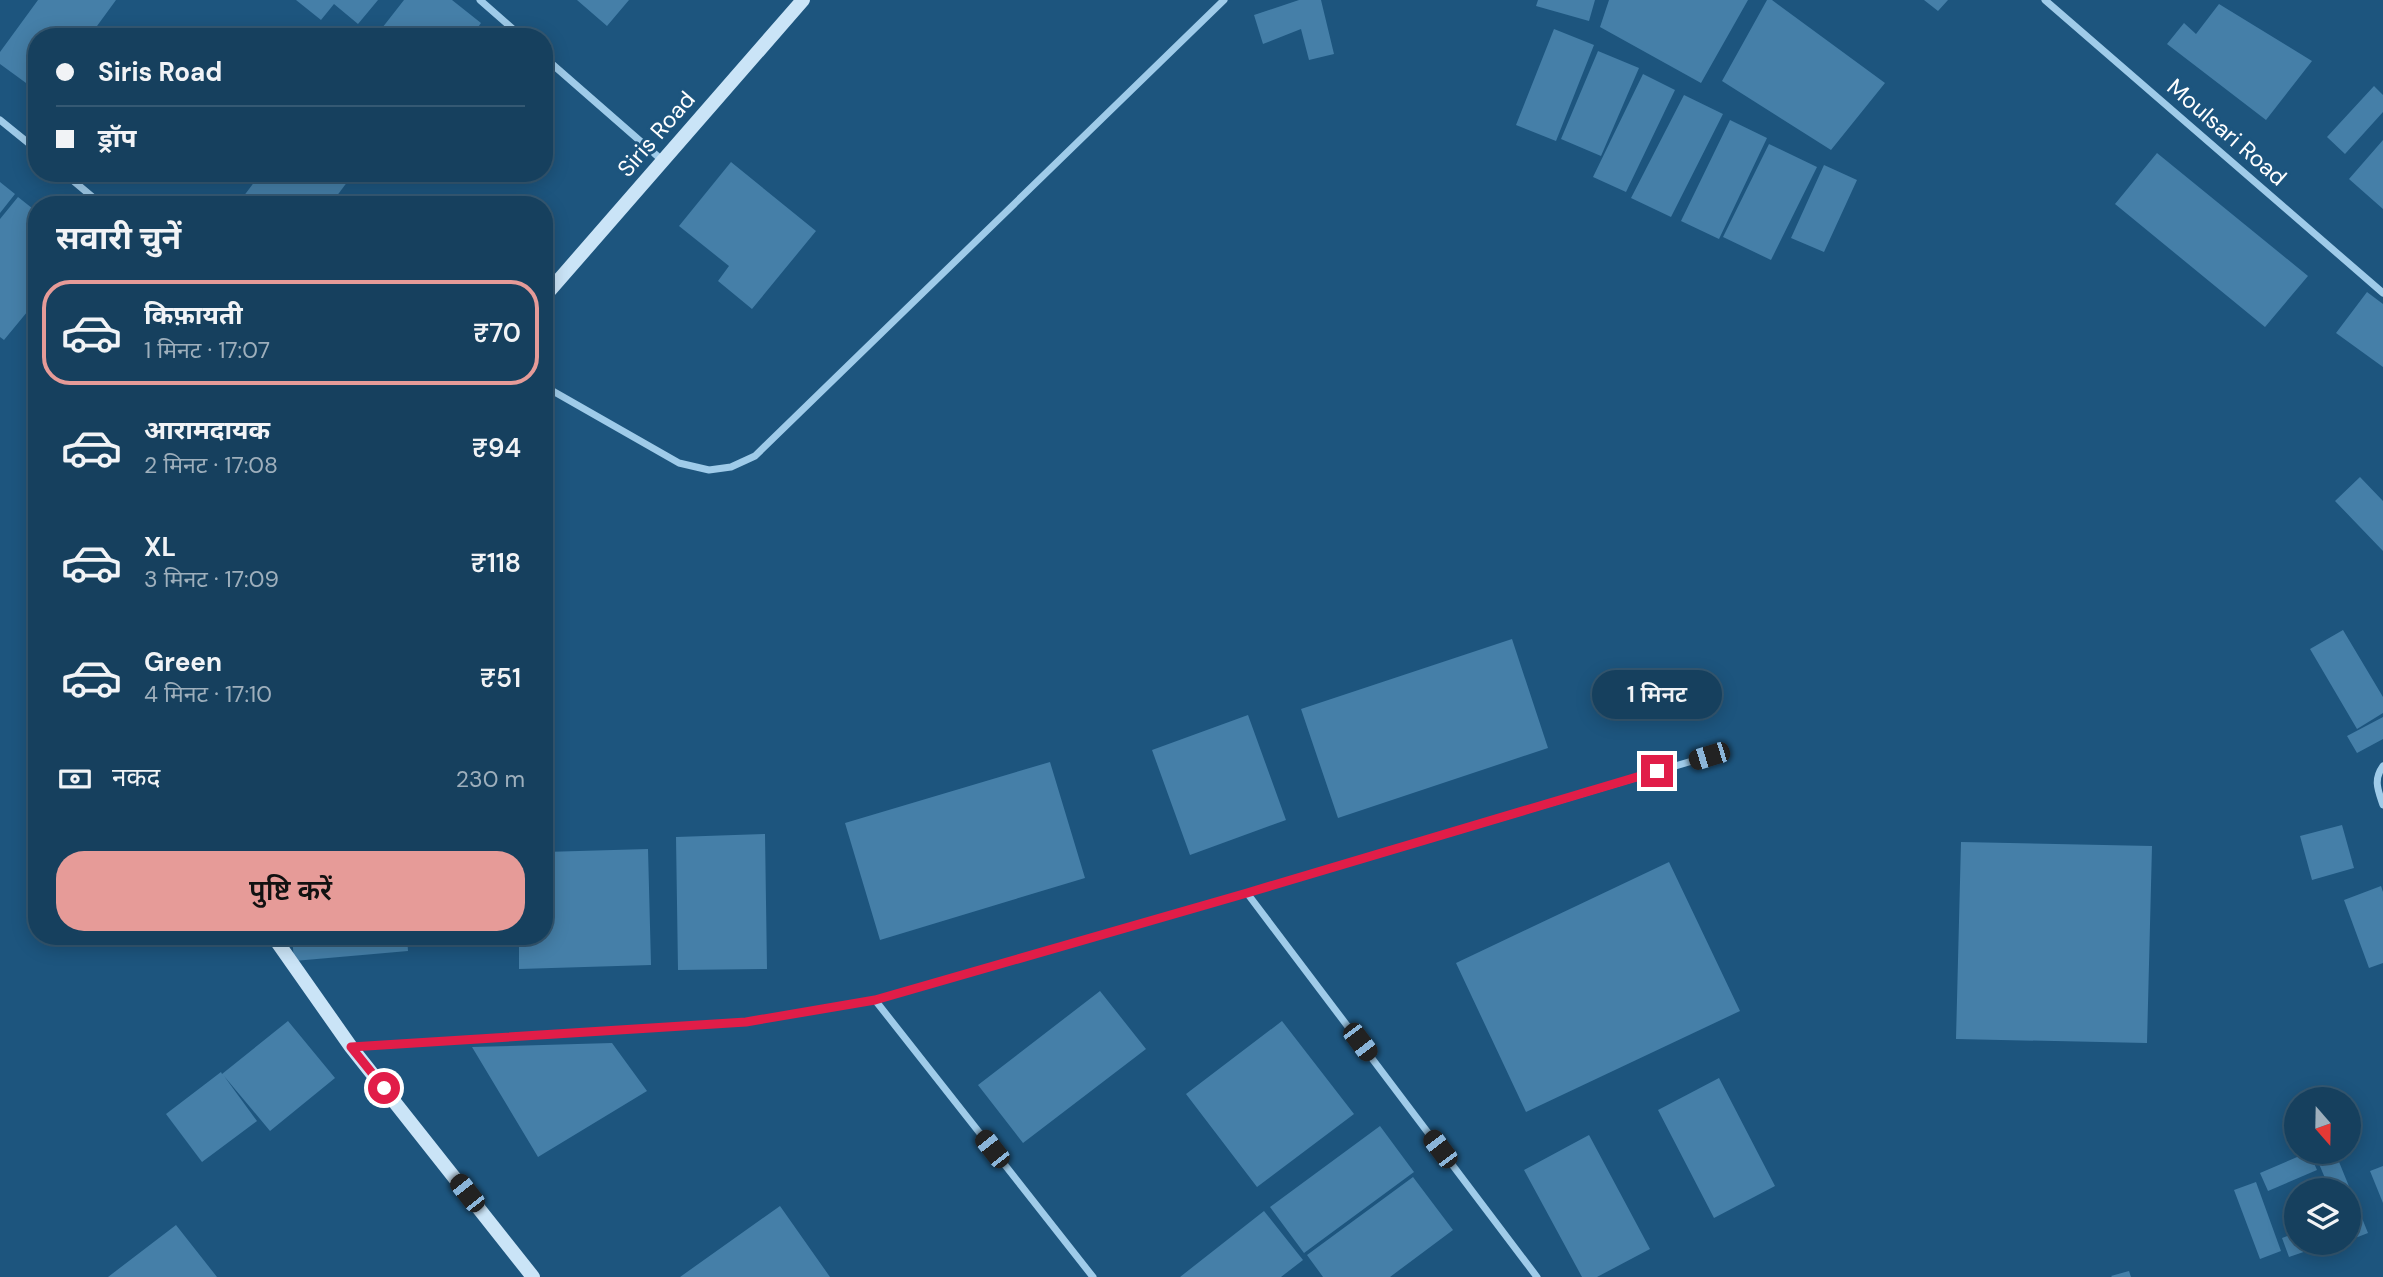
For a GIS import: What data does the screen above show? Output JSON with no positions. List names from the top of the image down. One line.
{"streets":{"street":["Moulsari Road","Siris Road"]},"north":"bottom","page":{"banner":["Siris Road","ड्रॉप"],"heading":"सवारी चुनें","list":[{"name":"किफ़ायती","note":"1 मिनट · 17:07","value":"₹70"},{"name":"आरामदायक","note":"2 मिनट · 17:08","value":"₹94"},{"name":"XL","note":"3 मिनट · 17:09","value":"₹118"},{"name":"Green","note":"4 मिनट · 17:10","value":"₹51"}],"bubble":"1 मिनट","pay":["नकद","230 m"],"buttons":"पुष्टि करें"}}
